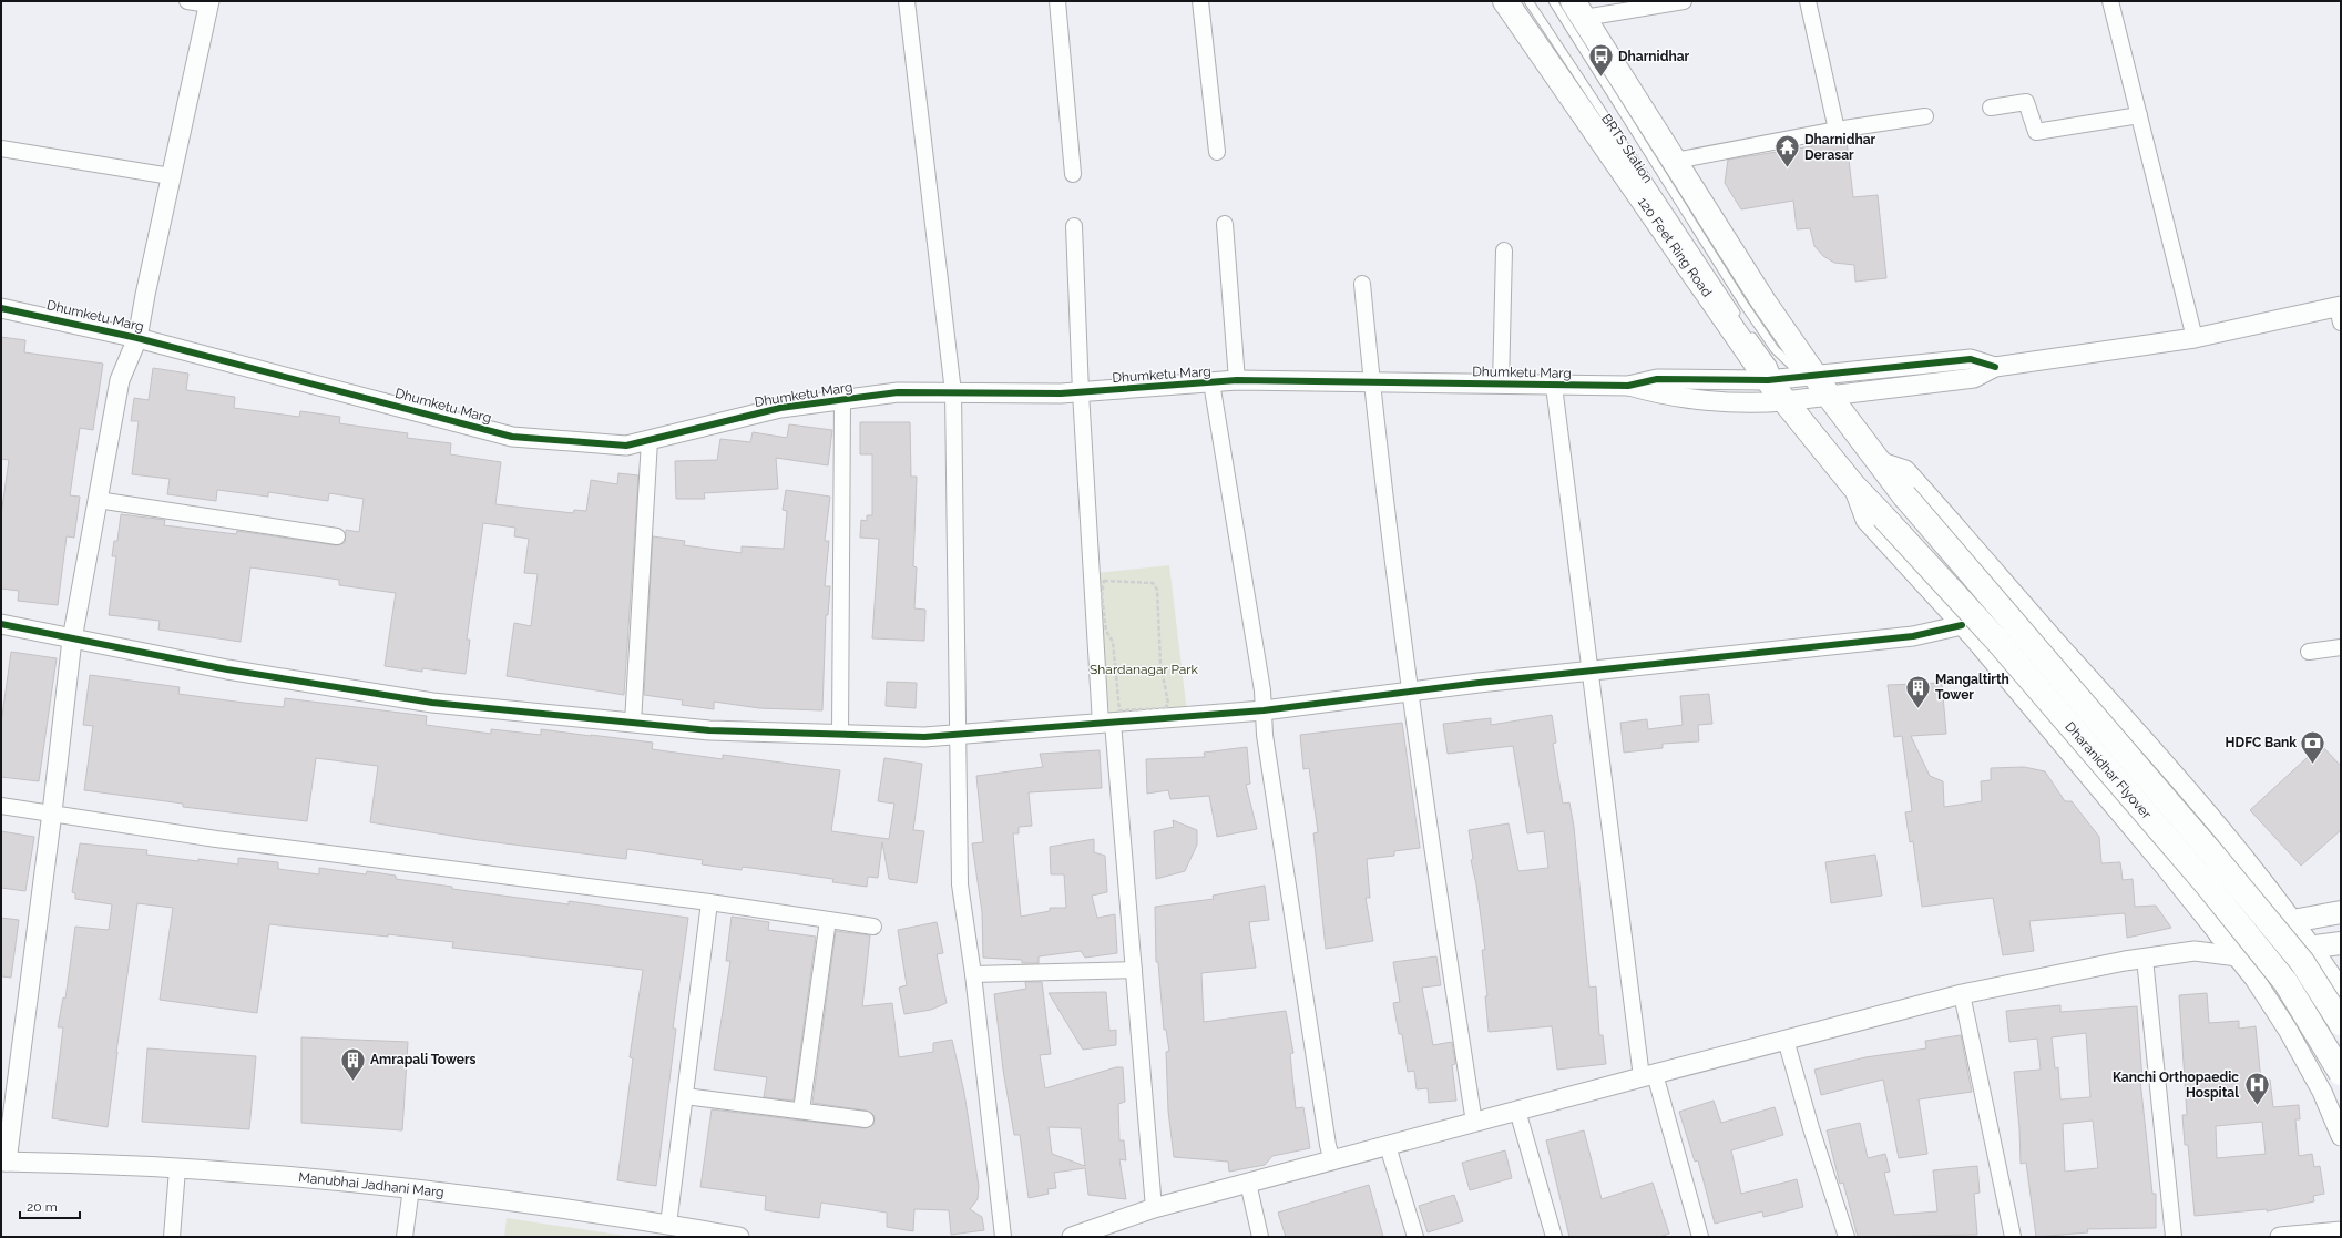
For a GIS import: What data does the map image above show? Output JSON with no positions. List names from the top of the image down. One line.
{"streets":{"main road":["120 Feet Ring Road","Dharanidhar Flyover"],"street":["Dhumketu Marg","Manubhai Jadhani Marg"],"lane":["BRTS Station"]},"crossings":[["120 Feet Ring Road","Dharanidhar Flyover"]],"parks":["Shardanagar Park"],"places":{"bus stop":["Dharnidhar"],"temple":["Dharnidhar Derasar"],"building":["Mangaltirth Tower","Amrapali Towers"],"bank":["HDFC Bank"],"hospital":["Kanchi Orthopaedic Hospital"]},"scale_bar":"20 m"}
